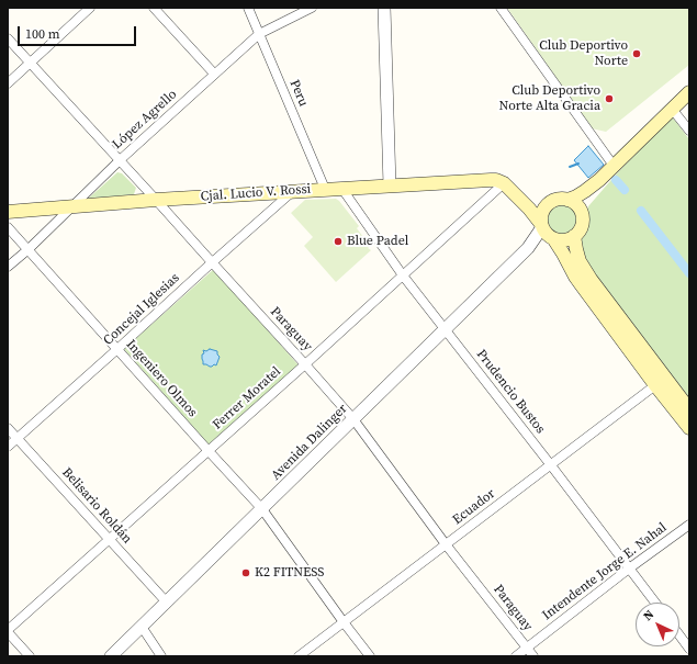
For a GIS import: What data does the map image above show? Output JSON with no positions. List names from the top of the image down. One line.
{"streets":{"main road":["Cjal. Lucio V. Rossi"],"street":["Peru","López Agrello","Concejal Iglesias","Paraguay","Ingeniero Olmos","Prudencio Bustos","Ferrer Moratel","Avenida Dalinger","Belisario Roldán","Ecuador","Intendente Jorge E. Nahal"]},"crossings":[["Peru","López Agrello"],["Peru","Cjal. Lucio V. Rossi"],["López Agrello","Cjal. Lucio V. Rossi"],["López Agrello","Paraguay"],["López Agrello","Ingeniero Olmos"],["Cjal. Lucio V. Rossi","Concejal Iglesias"],["Cjal. Lucio V. Rossi","Paraguay"],["Cjal. Lucio V. Rossi","Prudencio Bustos"],["Cjal. Lucio V. Rossi","Ferrer Moratel"],["Concejal Iglesias","Paraguay"],["Concejal Iglesias","Ingeniero Olmos"],["Concejal Iglesias","Belisario Roldán"],["Paraguay","Ferrer Moratel"],["Paraguay","Avenida Dalinger"],["Paraguay","Ecuador"],["Paraguay","Intendente Jorge E. Nahal"],["Ingeniero Olmos","Ferrer Moratel"],["Ingeniero Olmos","Avenida Dalinger"],["Ingeniero Olmos","Ecuador"],["Prudencio Bustos","Ferrer Moratel"],["Prudencio Bustos","Avenida Dalinger"],["Prudencio Bustos","Ecuador"],["Prudencio Bustos","Intendente Jorge E. Nahal"],["Ferrer Moratel","Belisario Roldán"],["Avenida Dalinger","Belisario Roldán"]],"places":["Club Deportivo Norte","Club Deportivo Norte Alta Gracia","Blue Padel","K2 FITNESS"],"scale_bar":"100 m","north":"top left"}
